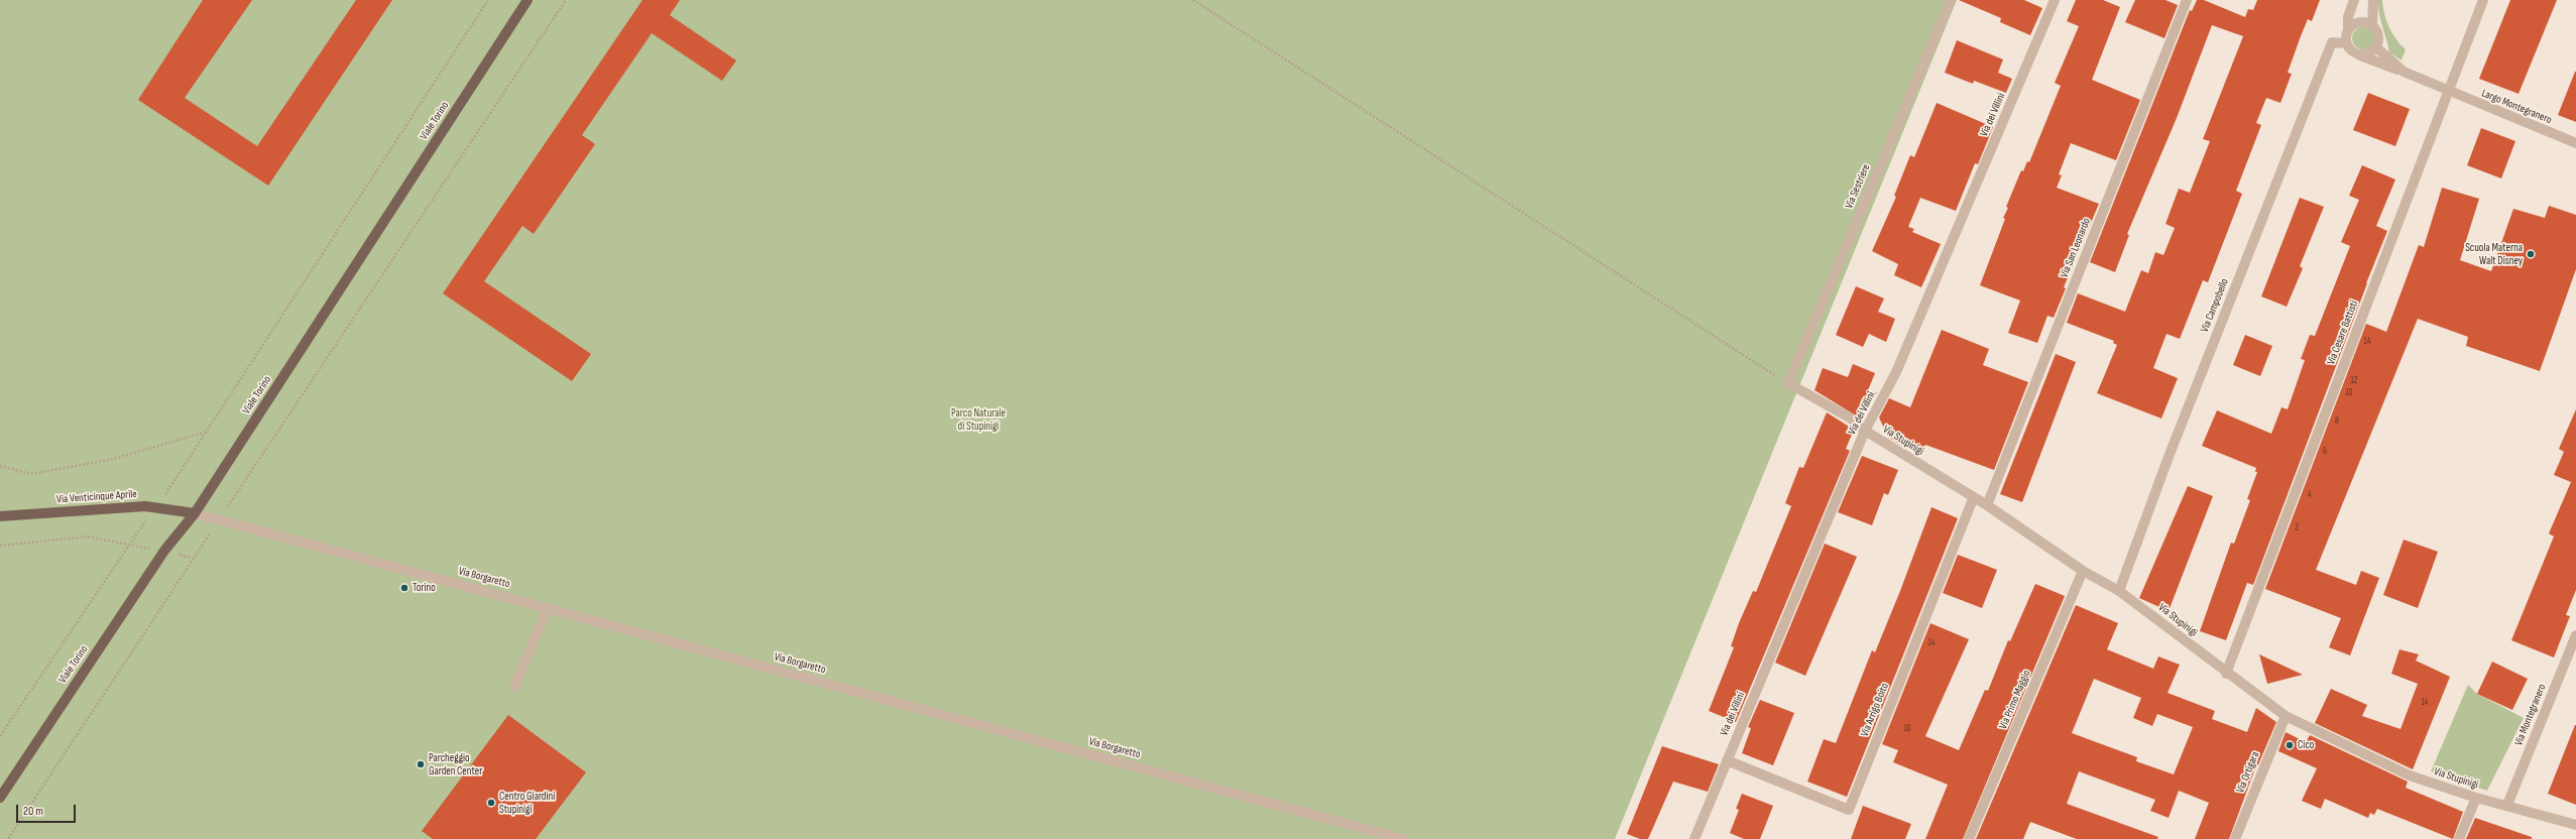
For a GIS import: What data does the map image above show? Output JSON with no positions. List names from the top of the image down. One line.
{"streets":{"main road":["Viale Torino","Via Venticinque Aprile"],"street":["Largo Montegranero","Via dei Villini","Via Sestriere","Via San Leonardo","Via Campobello","Via Cesare Battisti","Via Stupinigi","Via Borgaretto","Via Primo Maggio","Via Arrigo Boito","Via Montegranero","Via Ortigara"]},"crossings":[["Largo Montegranero","Via Cesare Battisti"],["Via dei Villini","Via Stupinigi"],["Via dei Villini","Via Arrigo Boito"],["Viale Torino","Via Venticinque Aprile"],["Viale Torino","Via Borgaretto"],["Via Sestriere","Via Stupinigi"],["Via San Leonardo","Via Stupinigi"],["Via Campobello","Via Stupinigi"],["Via Cesare Battisti","Via Stupinigi"],["Via Stupinigi","Via Primo Maggio"],["Via Stupinigi","Via Arrigo Boito"],["Via Stupinigi","Via Montegranero"],["Via Stupinigi","Via Ortigara"],["Via Venticinque Aprile","Via Borgaretto"]],"parks":["Parco Naturale di Stupinigi"],"places":["Scuola Materna Walt Disney","Torino","Cico","Parcheggio Garden Center","Centro Giardini Stupinigi"],"house_numbers":["14","12","10","8","6","4","2","14","14","10"],"scale_bar":"20 m"}
